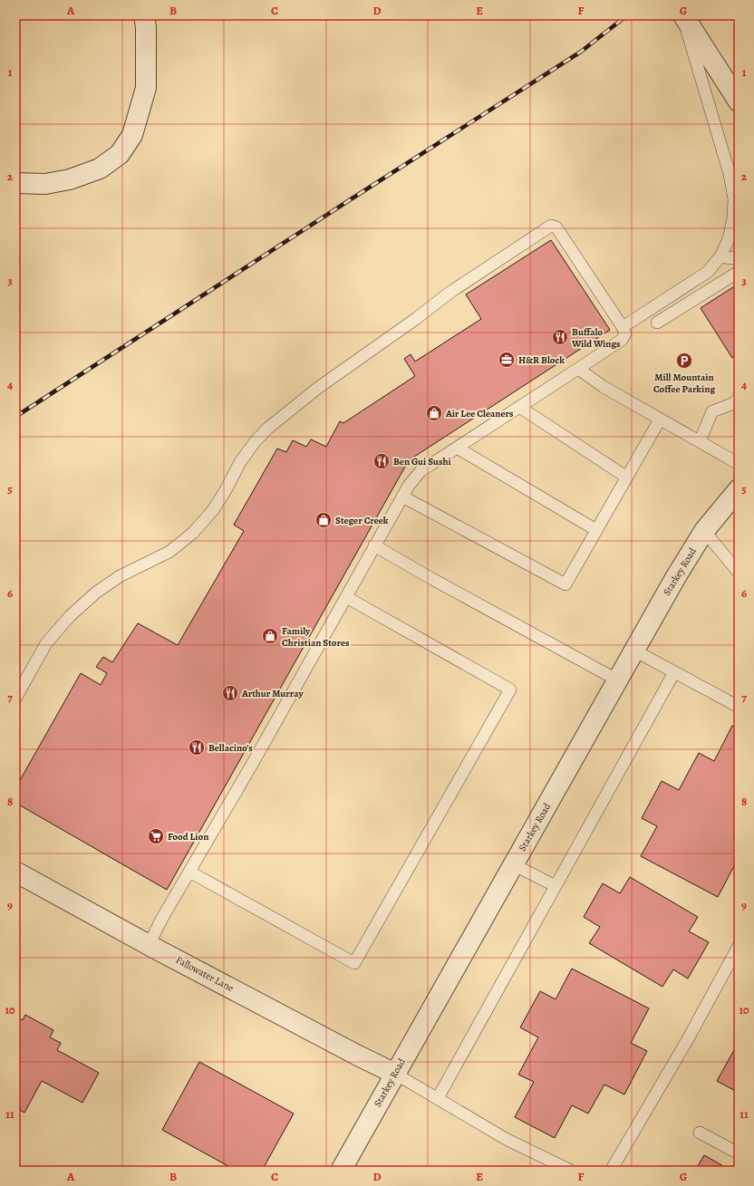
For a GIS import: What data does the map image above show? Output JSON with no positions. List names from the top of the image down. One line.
{"streets":{"street":["Starkey Road","Fallowater Lane"]},"crossings":[["Starkey Road","Fallowater Lane"]],"places":{"restaurant":["Buffalo Wild Wings","Ben Gui Sushi","Arthur Murray","Bellacino's"],"office":["H&R Block"],"parking":["Mill Mountain Coffee Parking"],"shop":["Air Lee Cleaners","Steger Creek","Family Christian Stores"],"supermarket":["Food Lion"]},"grid":{"columns":["A","B","C","D","E","F","G"],"rows":["1","2","3","4","5","6","7","8","9","10","11"]}}
